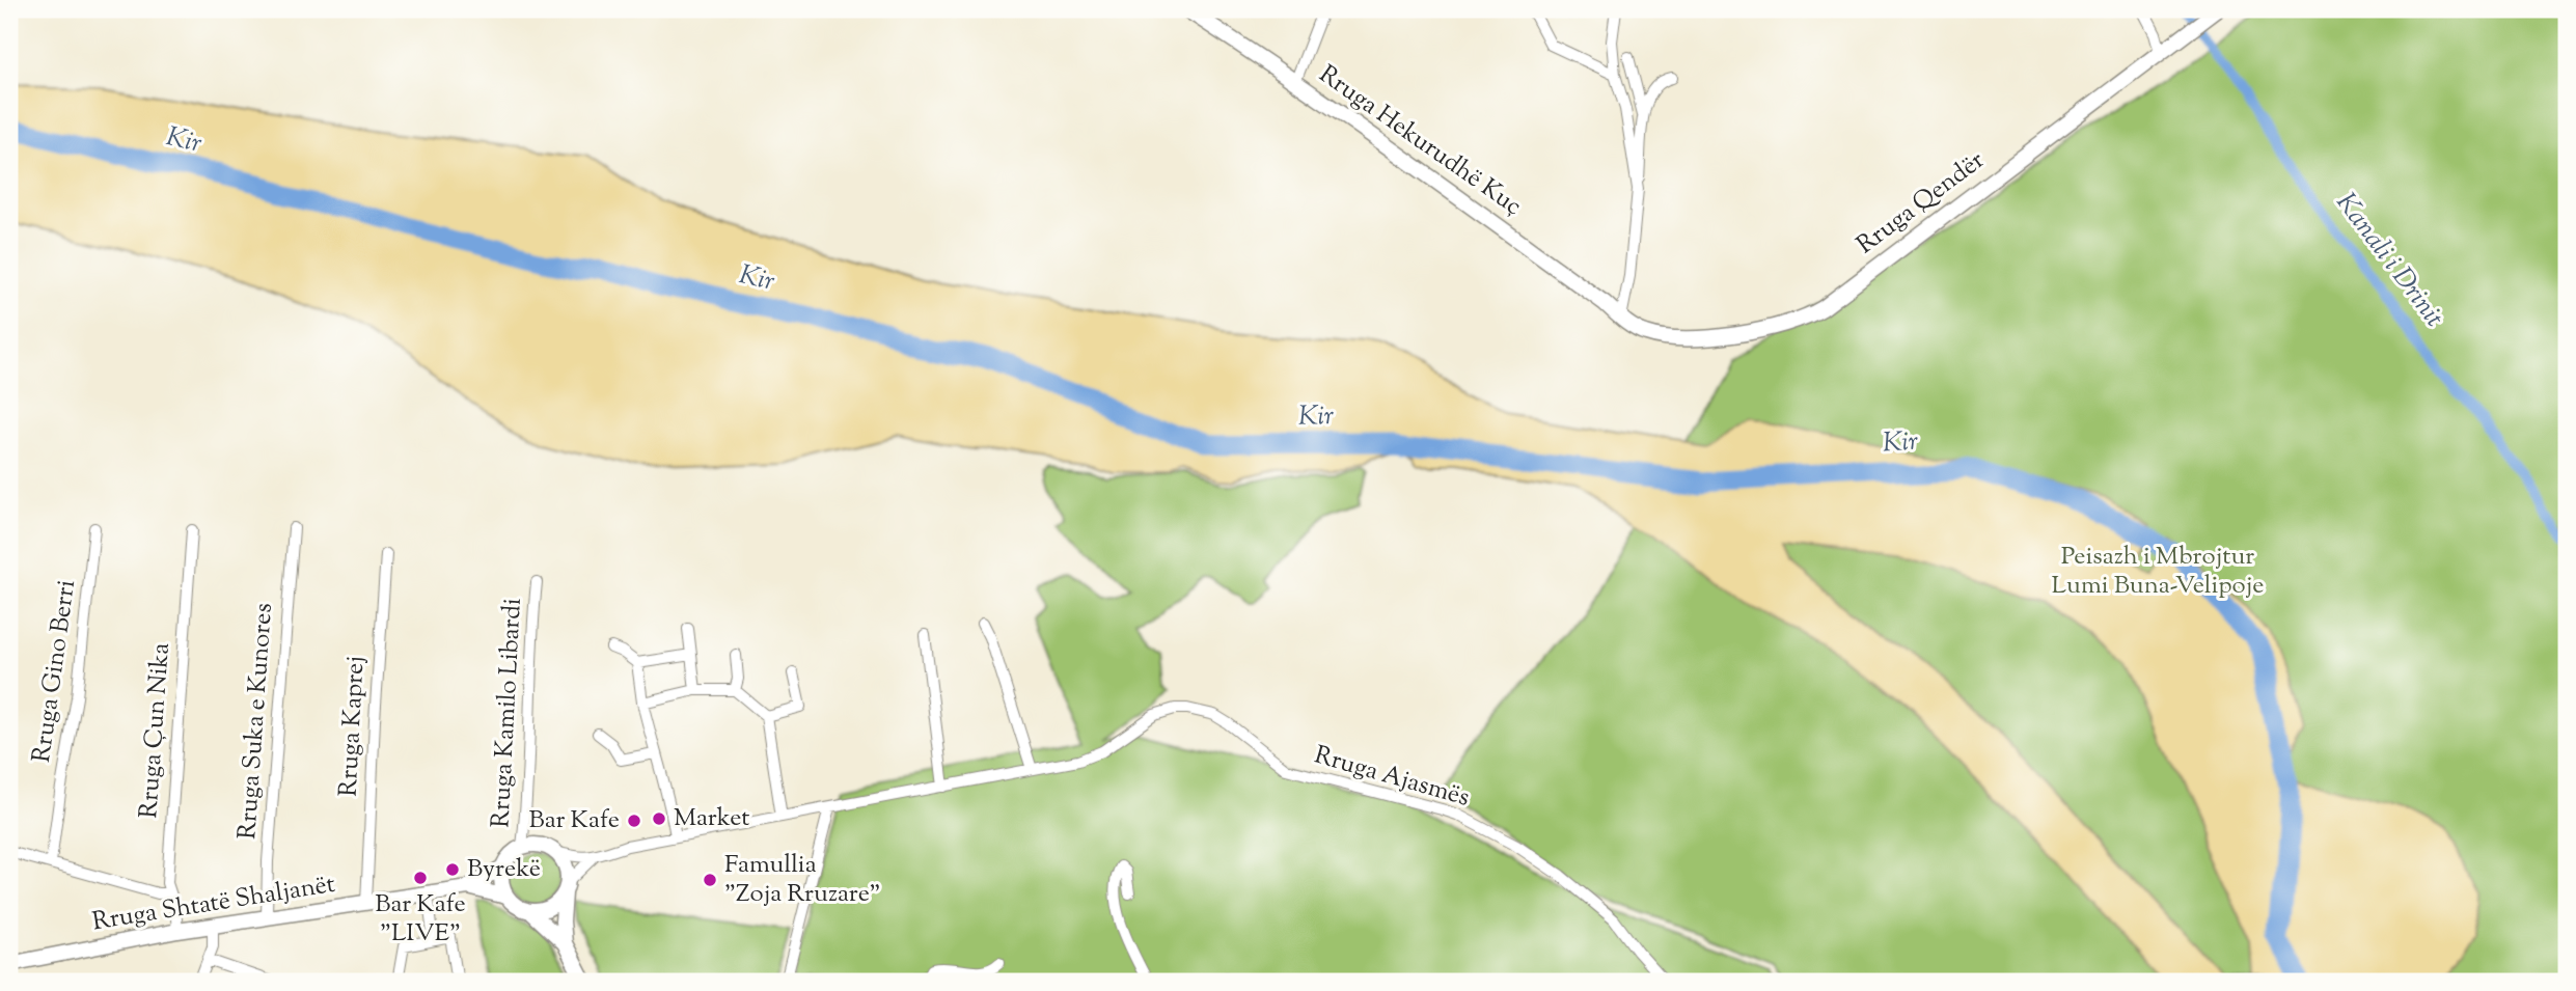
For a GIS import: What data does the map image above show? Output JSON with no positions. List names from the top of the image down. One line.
{"streets":{"street":["Rruga Hekurudhë Kuç","Rruga Qendër","Rruga Gino Berri","Rruga Kamilo Libardi","Rruga Suka e Kunores","Rruga Kaprej","Rruga Çun Nika","Rruga Ajasmës","Rruga Shtatë Shaljanët"]},"crossings":[["Rruga Hekurudhë Kuç","Rruga Qendër"],["Rruga Kamilo Libardi","Rruga Shtatë Shaljanët"],["Rruga Suka e Kunores","Rruga Shtatë Shaljanët"],["Rruga Kaprej","Rruga Shtatë Shaljanët"],["Rruga Çun Nika","Rruga Shtatë Shaljanët"]],"water":["Kir","Kanali i Drinit"],"parks":["Peisazh i Mbrojtur Lumi Buna-Velipoje"],"places":["Market","Bar Kafe","Byrekë","Bar Kafe \"LIVE\"","Famullia \"Zoja Rruzare\""]}
